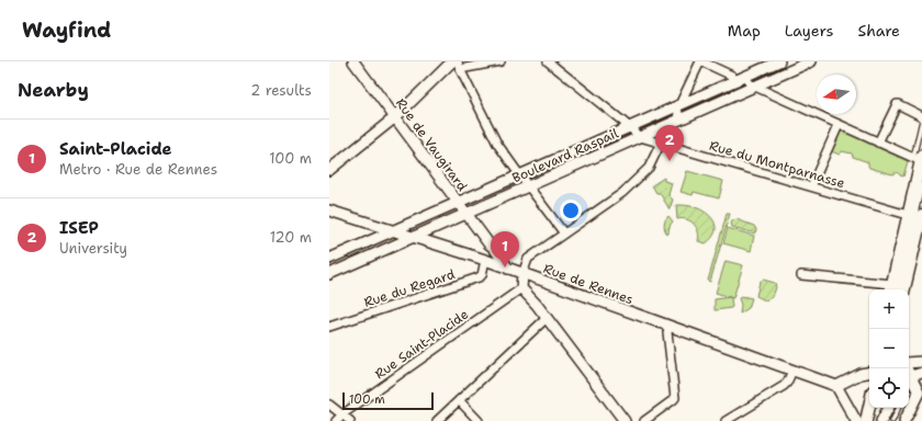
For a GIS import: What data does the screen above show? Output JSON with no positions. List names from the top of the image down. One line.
{"streets":{"main road":["Rue de Vaugirard","Boulevard Raspail","Rue de Rennes"],"street":["Rue du Montparnasse","Rue du Regard","Rue Saint-Placide"]},"crossings":[["Rue de Vaugirard","Boulevard Raspail"],["Rue de Vaugirard","Rue de Rennes"],["Boulevard Raspail","Rue du Montparnasse"],["Boulevard Raspail","Rue de Rennes"],["Rue de Rennes","Rue du Regard"]],"scale_bar":"100 m","north":"left","page":{"header":"Wayfind","nav":["Map","Layers","Share"],"heading":["Nearby","2 results"],"list":[{"mark":"1","name":"Saint-Placide","note":"Metro · Rue de Rennes","value":"100 m"},{"mark":"2","name":"ISEP","note":"University","value":"120 m"}],"pins":["2","1"],"map_buttons":["+","−"],"scale":"100 m"}}
